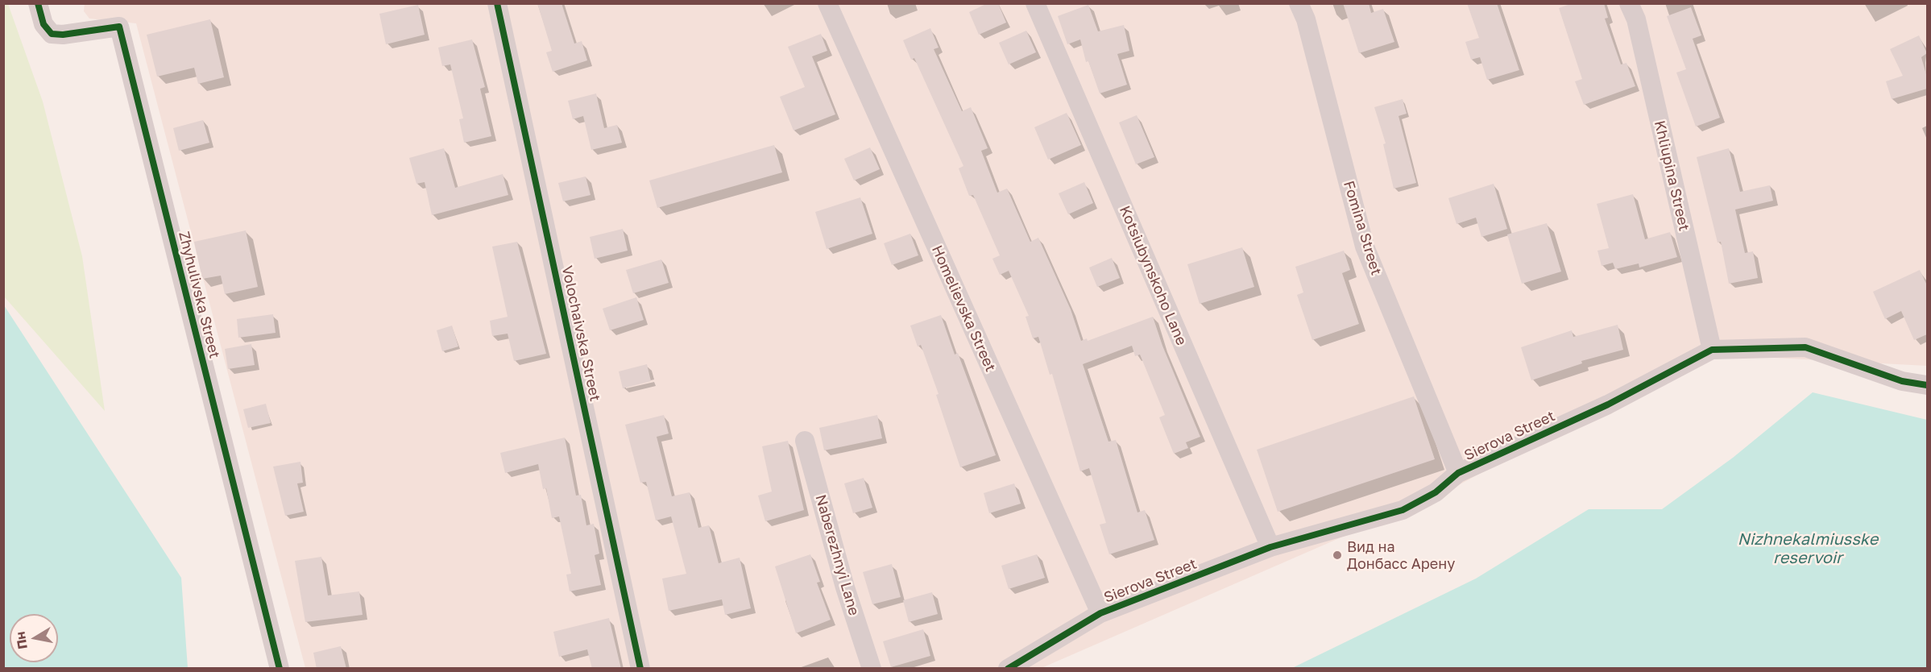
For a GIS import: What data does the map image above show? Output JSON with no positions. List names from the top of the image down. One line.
{"streets":{"street":["Khliupina Street","Fomina Street","Kotsiubynskoho Lane","Zhyhulivska Street","Homelievska Street","Volochaivska Street","Sierova Street","Naberezhnyi Lane"]},"crossings":[["Khliupina Street","Sierova Street"],["Fomina Street","Sierova Street"],["Kotsiubynskoho Lane","Sierova Street"],["Homelievska Street","Sierova Street"]],"water":["Nizhnekalmiusske reservoir"],"places":["Вид на Донбасс Арену"],"north":"left"}
